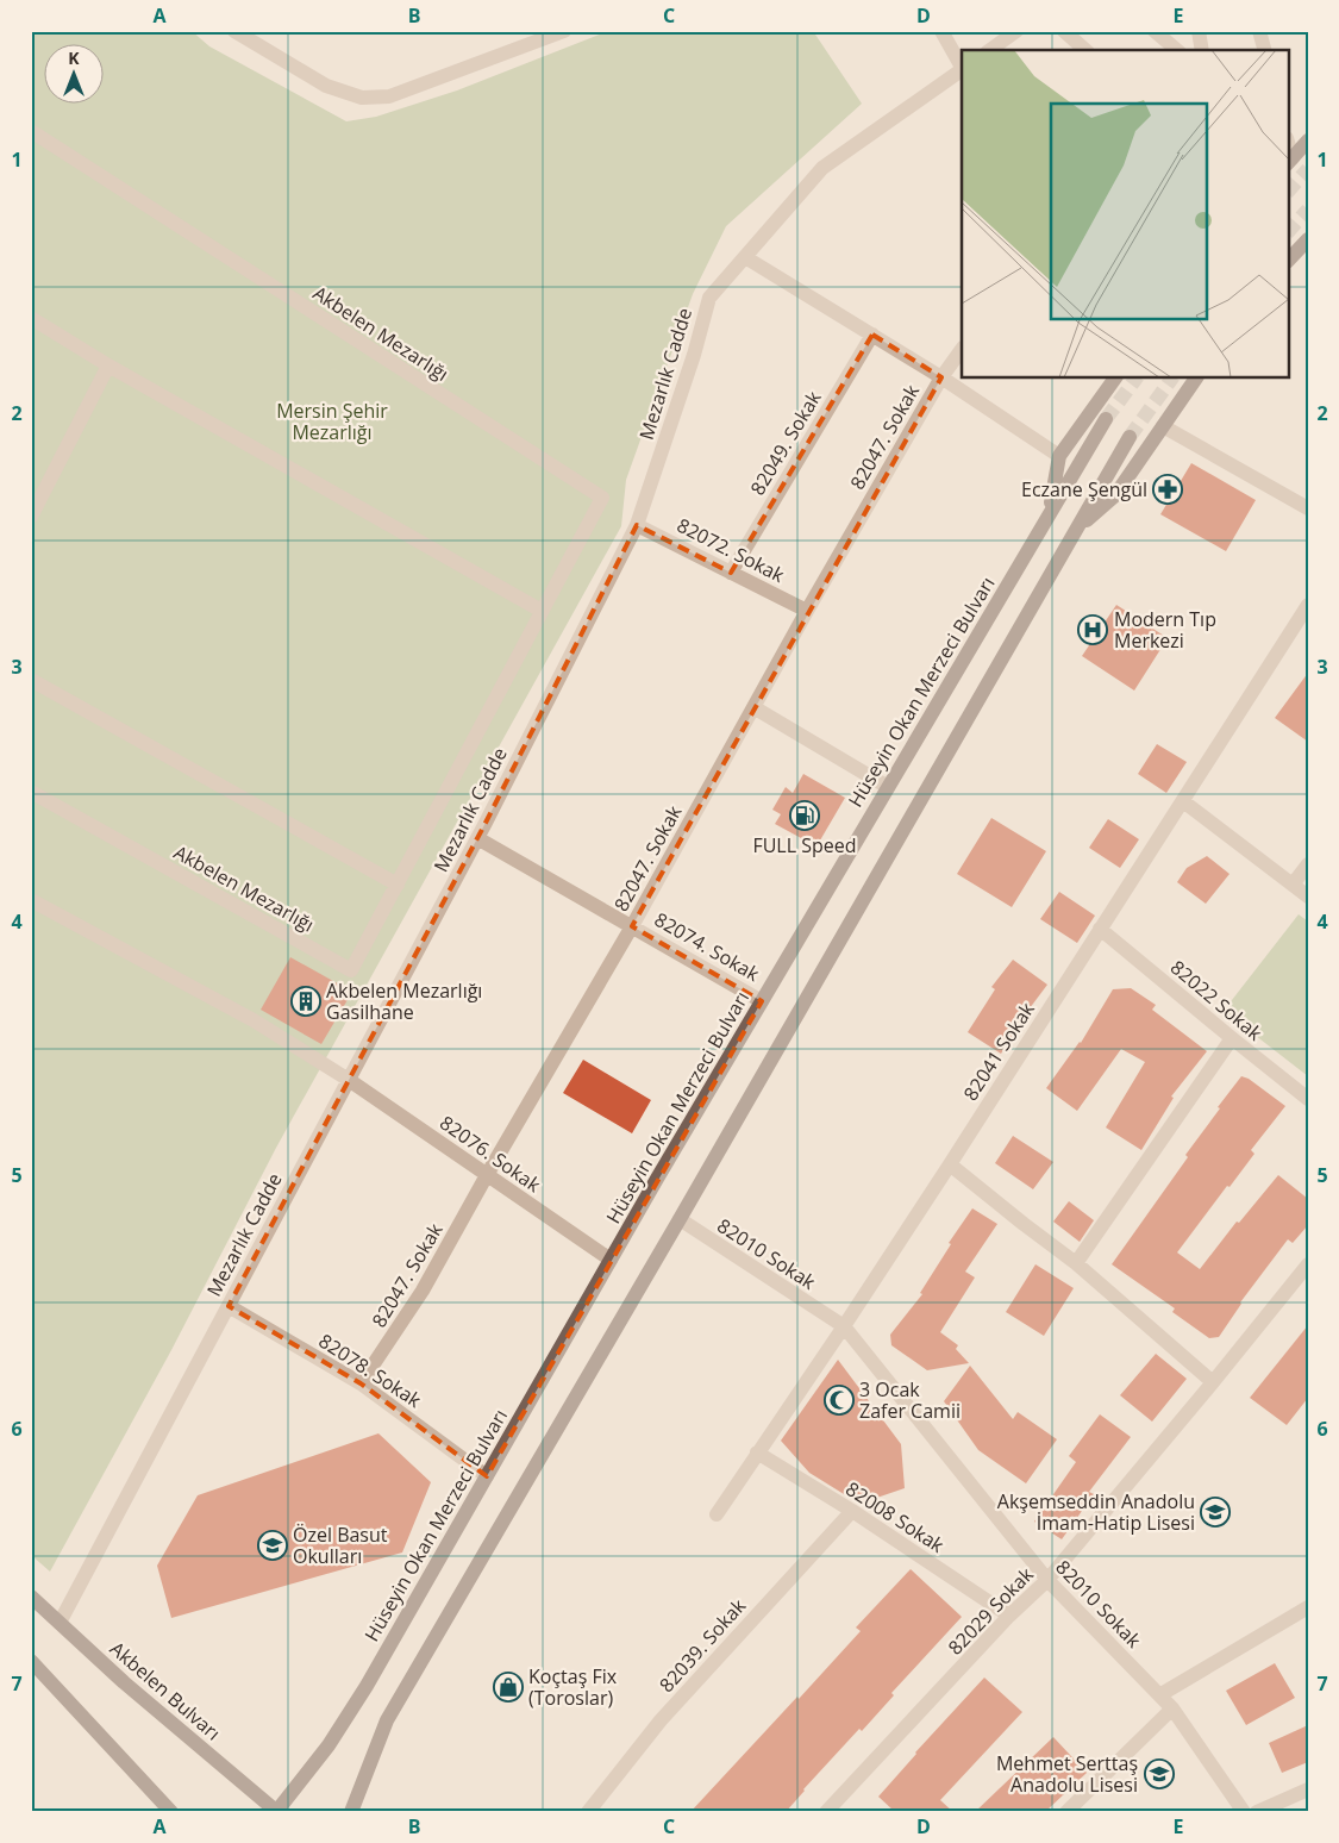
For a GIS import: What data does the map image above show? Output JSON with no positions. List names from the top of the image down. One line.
{"streets":{"main road":["Hüseyin Okan Merzeci Bulvarı","Akbelen Bulvarı"],"street":["Akbelen Mezarlığı","Mezarlık Cadde","82047. Sokak","82049. Sokak","82072. Sokak","82074. Sokak","82022 Sokak","82041 Sokak","82076. Sokak","82010 Sokak","82078. Sokak","82008 Sokak","82029 Sokak","82039. Sokak"]},"crossings":[["Mezarlık Cadde","82072. Sokak"],["Mezarlık Cadde","82074. Sokak"],["Mezarlık Cadde","82076. Sokak"],["Mezarlık Cadde","82078. Sokak"],["Mezarlık Cadde","Akbelen Bulvarı"],["82047. Sokak","82072. Sokak"],["82047. Sokak","82074. Sokak"],["82047. Sokak","82076. Sokak"],["82047. Sokak","82078. Sokak"],["82049. Sokak","82072. Sokak"],["Hüseyin Okan Merzeci Bulvarı","82074. Sokak"],["Hüseyin Okan Merzeci Bulvarı","82076. Sokak"],["Hüseyin Okan Merzeci Bulvarı","82078. Sokak"],["Hüseyin Okan Merzeci Bulvarı","Akbelen Bulvarı"],["82022 Sokak","82041 Sokak"],["82041 Sokak","82010 Sokak"],["82041 Sokak","82008 Sokak"],["82010 Sokak","82029 Sokak"],["82008 Sokak","82029 Sokak"],["82008 Sokak","82039. Sokak"]],"parks":["Mersin Şehir Mezarlığı"],"places":{"pharmacy":["Eczane Şengül"],"hospital":["Modern Tıp Merkezi"],"fuel station":["FULL Speed"],"building":["Akbelen Mezarlığı Gasilhane"],"mosque":["3 Ocak Zafer Camii"],"school or university":["Akşemseddin Anadolu İmam-Hatip Lisesi","Özel Basut Okulları","Mehmet Serttaş Anadolu Lisesi"],"shop":["Koçtaş Fix (Toroslar)"]},"north":"top","grid":{"columns":["A","B","C","D","E"],"rows":["1","2","3","4","5","6","7"]}}
